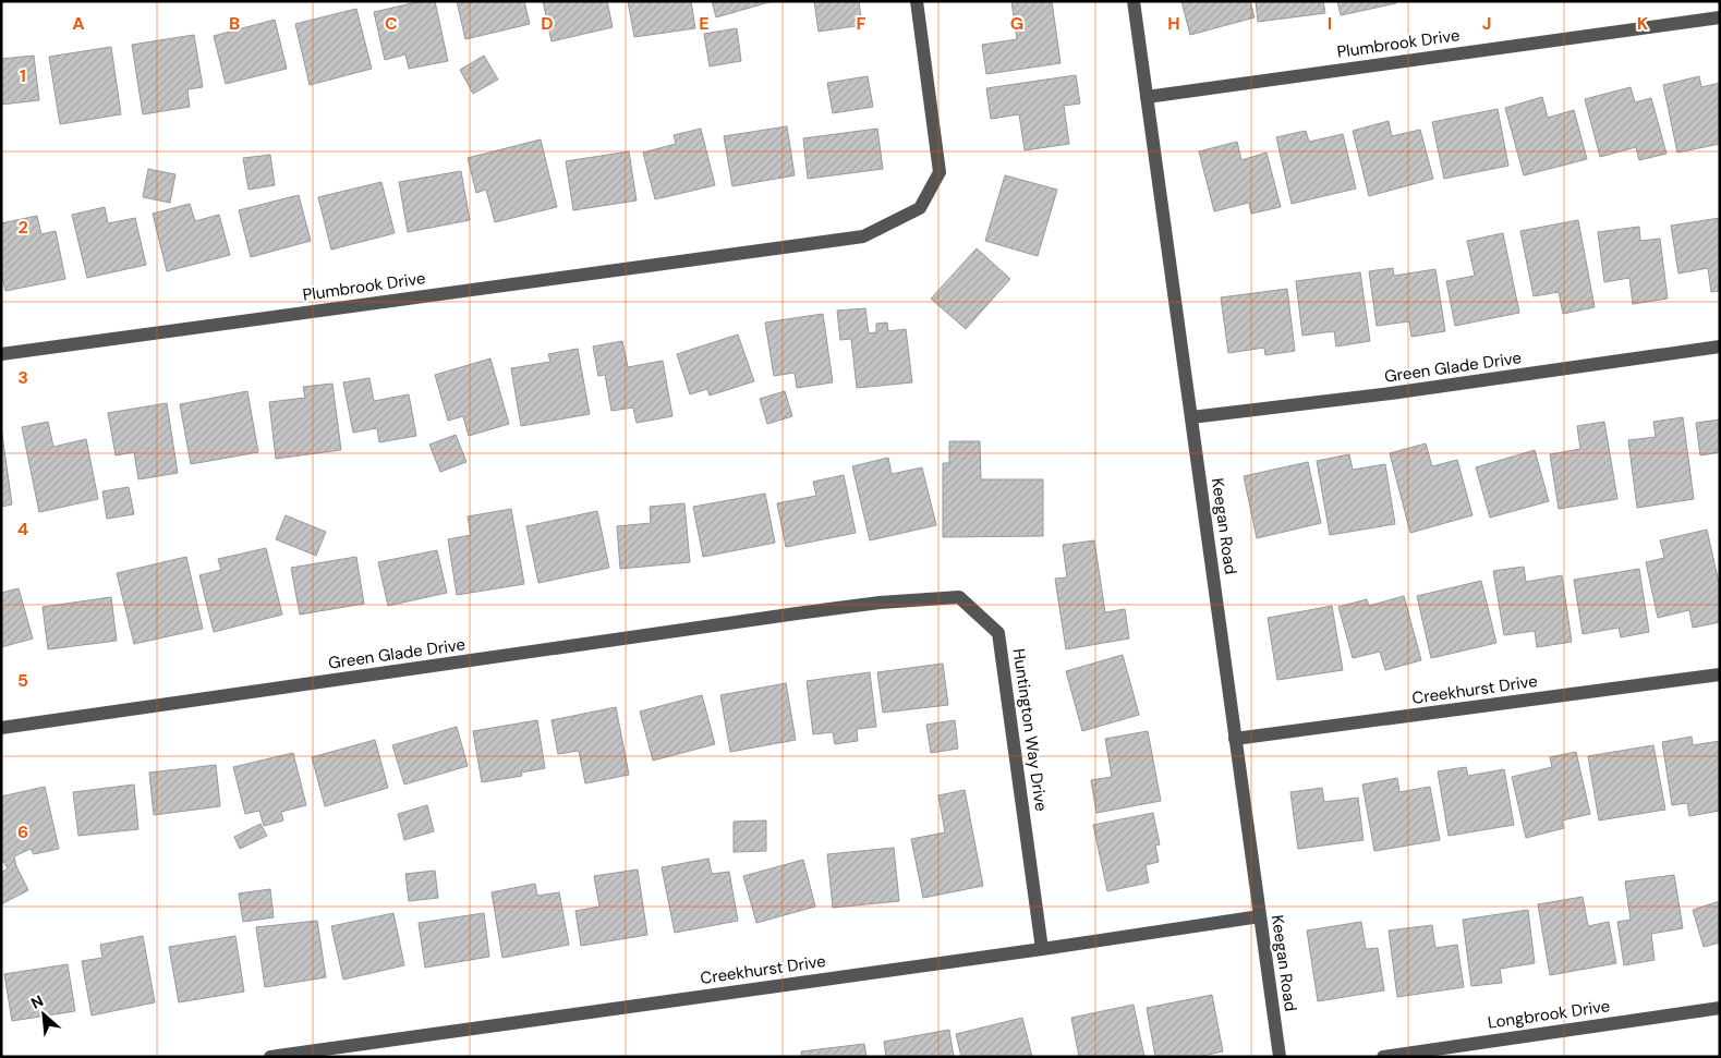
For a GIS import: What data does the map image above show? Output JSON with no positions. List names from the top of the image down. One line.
{"streets":{"street":["Plumbrook Drive","Green Glade Drive","Keegan Road","Creekhurst Drive","Huntington Way Drive","Longbrook Drive"]},"crossings":[["Plumbrook Drive","Keegan Road"],["Green Glade Drive","Keegan Road"],["Green Glade Drive","Huntington Way Drive"],["Keegan Road","Creekhurst Drive"],["Creekhurst Drive","Huntington Way Drive"]],"north":"top left","grid":{"columns":["A","B","C","D","E","F","G","H","I","J","K"],"rows":["1","2","3","4","5","6"]}}
